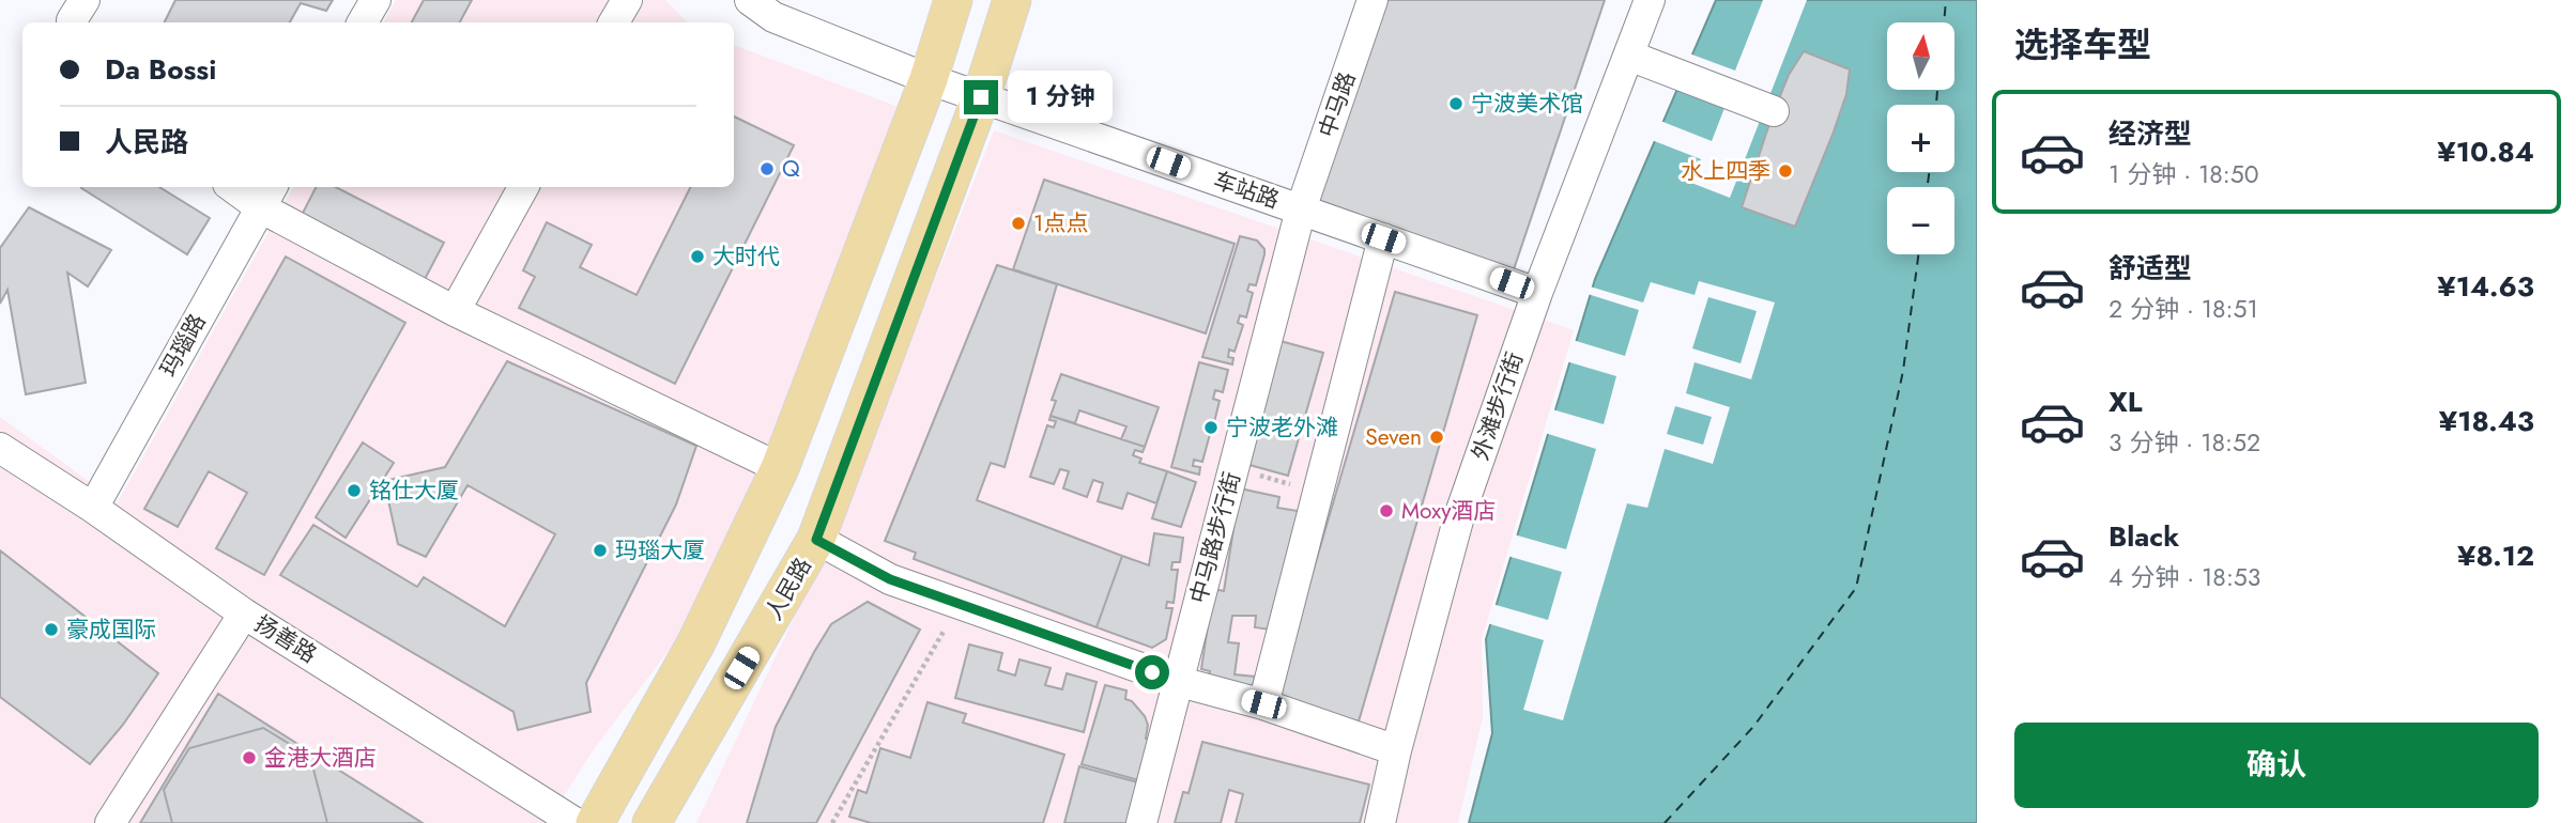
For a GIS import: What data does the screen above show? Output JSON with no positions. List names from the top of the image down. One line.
{"streets":{"main road":["人民路"],"street":["中马路","车站路","玛瑙路","外滩步行街","中马路步行街","扬善路"]},"crossings":[["中马路","车站路"],["中马路","中马路步行街"],["车站路","外滩步行街"],["车站路","中马路步行街"],["车站路","人民路"],["玛瑙路","扬善路"]],"places":["宁波美术馆","Q","水上四季","1点点","大时代","宁波老外滩","Seven","铭仕大厦","Moxy酒店","玛瑙大厦","豪成国际","金港大酒店"],"north":"top","page":{"heading":"选择车型","map_buttons":["+","−"],"banner":["Da Bossi","人民路"],"bubble":"1 分钟","list":[{"name":"经济型","note":"1 分钟 · 18:50","value":"¥10.84"},{"name":"舒适型","note":"2 分钟 · 18:51","value":"¥14.63"},{"name":"XL","note":"3 分钟 · 18:52","value":"¥18.43"},{"name":"Black","note":"4 分钟 · 18:53","value":"¥8.12"}],"buttons":"确认"}}
